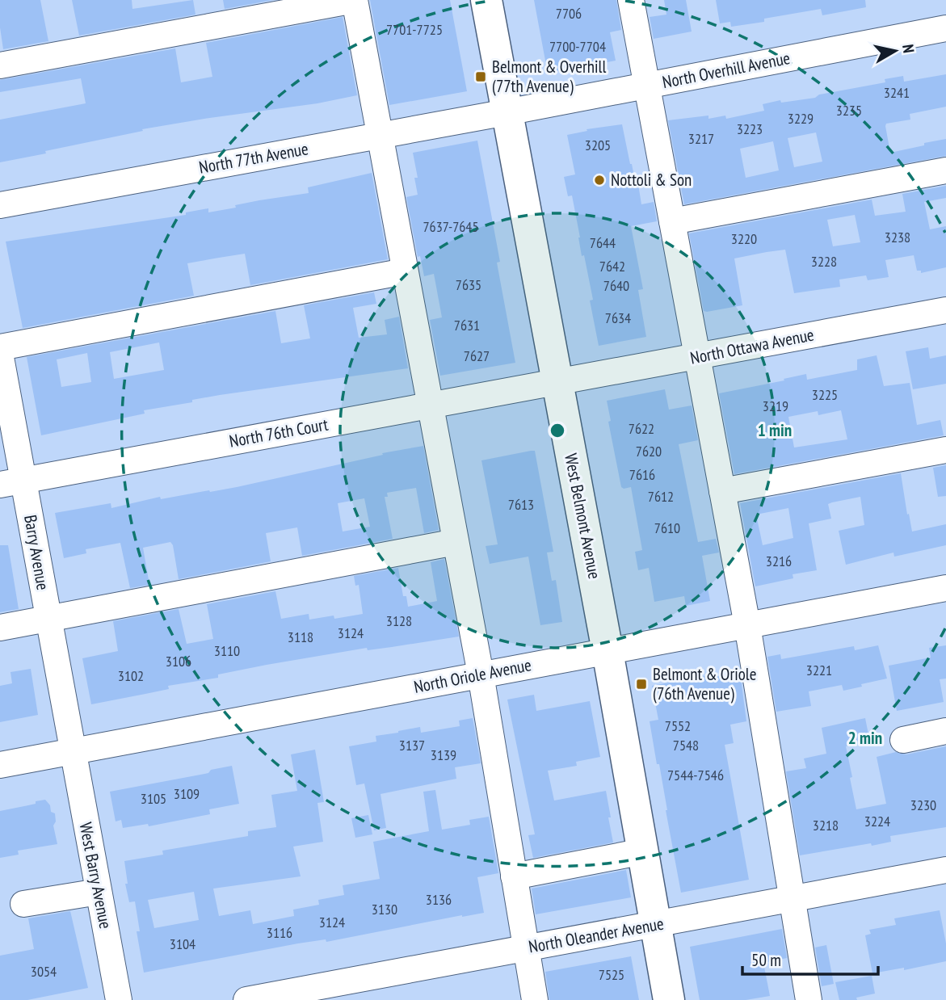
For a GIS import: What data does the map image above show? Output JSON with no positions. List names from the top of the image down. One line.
{"streets":{"main road":["West Belmont Avenue"],"street":["North Overhill Avenue","North 77th Avenue","North Ottawa Avenue","North 76th Court","Barry Avenue","North Oriole Avenue","West Barry Avenue","North Oleander Avenue"]},"crossings":[["North Overhill Avenue","North 77th Avenue"],["North Overhill Avenue","West Belmont Avenue"],["North 77th Avenue","West Belmont Avenue"],["North Ottawa Avenue","North 76th Court"],["North Ottawa Avenue","West Belmont Avenue"],["North 76th Court","West Belmont Avenue"],["North 76th Court","Barry Avenue"],["West Belmont Avenue","North Oriole Avenue"],["West Belmont Avenue","North Oleander Avenue"],["Barry Avenue","North Oriole Avenue"],["Barry Avenue","West Barry Avenue"],["North Oriole Avenue","West Barry Avenue"]],"places":{"transit":["Belmont & Overhill (77th Avenue)","Belmont & Oriole (76th Avenue)"],"other":["Nottoli & Son"]},"house_numbers":["7706","7701-7725","7700-7704","3241","3235","3229","3223","3217","3205","7637-7645","3238","3220","7644","3228","7642","7635","7640","7634","7631","7627","3225","3219","7622","7620","7616","7612","7613","7610","3216","3128","3124","3118","3110","3106","3221","3102","7552","3137","7548","3139","7544-7546","3109","3105","3230","3224","3218","3136","3130","3124","3116","3104","3054","7525"],"scale_bar":"50 m","north":"right","rings":["1 min","2 min"]}
